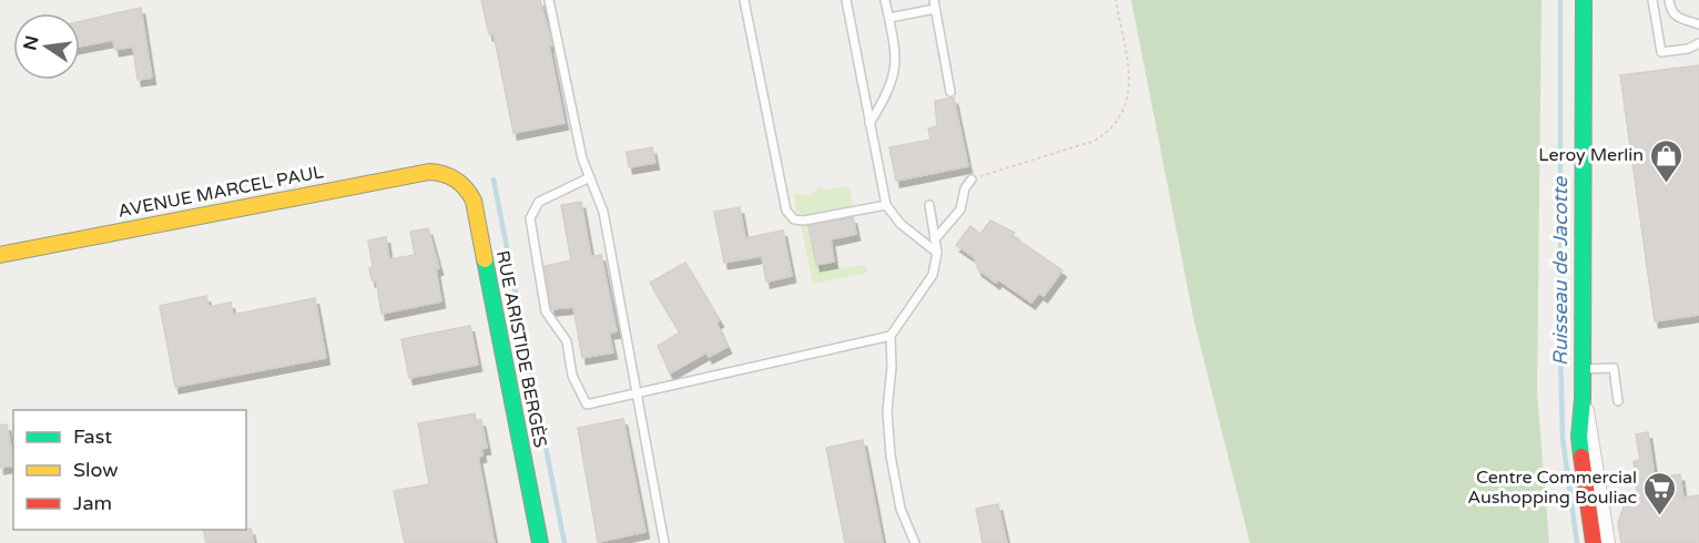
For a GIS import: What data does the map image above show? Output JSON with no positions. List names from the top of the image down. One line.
{"streets":{"street":["AVENUE MARCEL PAUL","RUE ARISTIDE BERGÈS"]},"crossings":[["AVENUE MARCEL PAUL","RUE ARISTIDE BERGÈS"]],"water":["Ruisseau de Jacotte"],"places":{"shop":["Leroy Merlin"],"supermarket":["Centre Commercial Aushopping Bouliac"]},"legend":["Fast","Slow","Jam"],"north":"left"}
